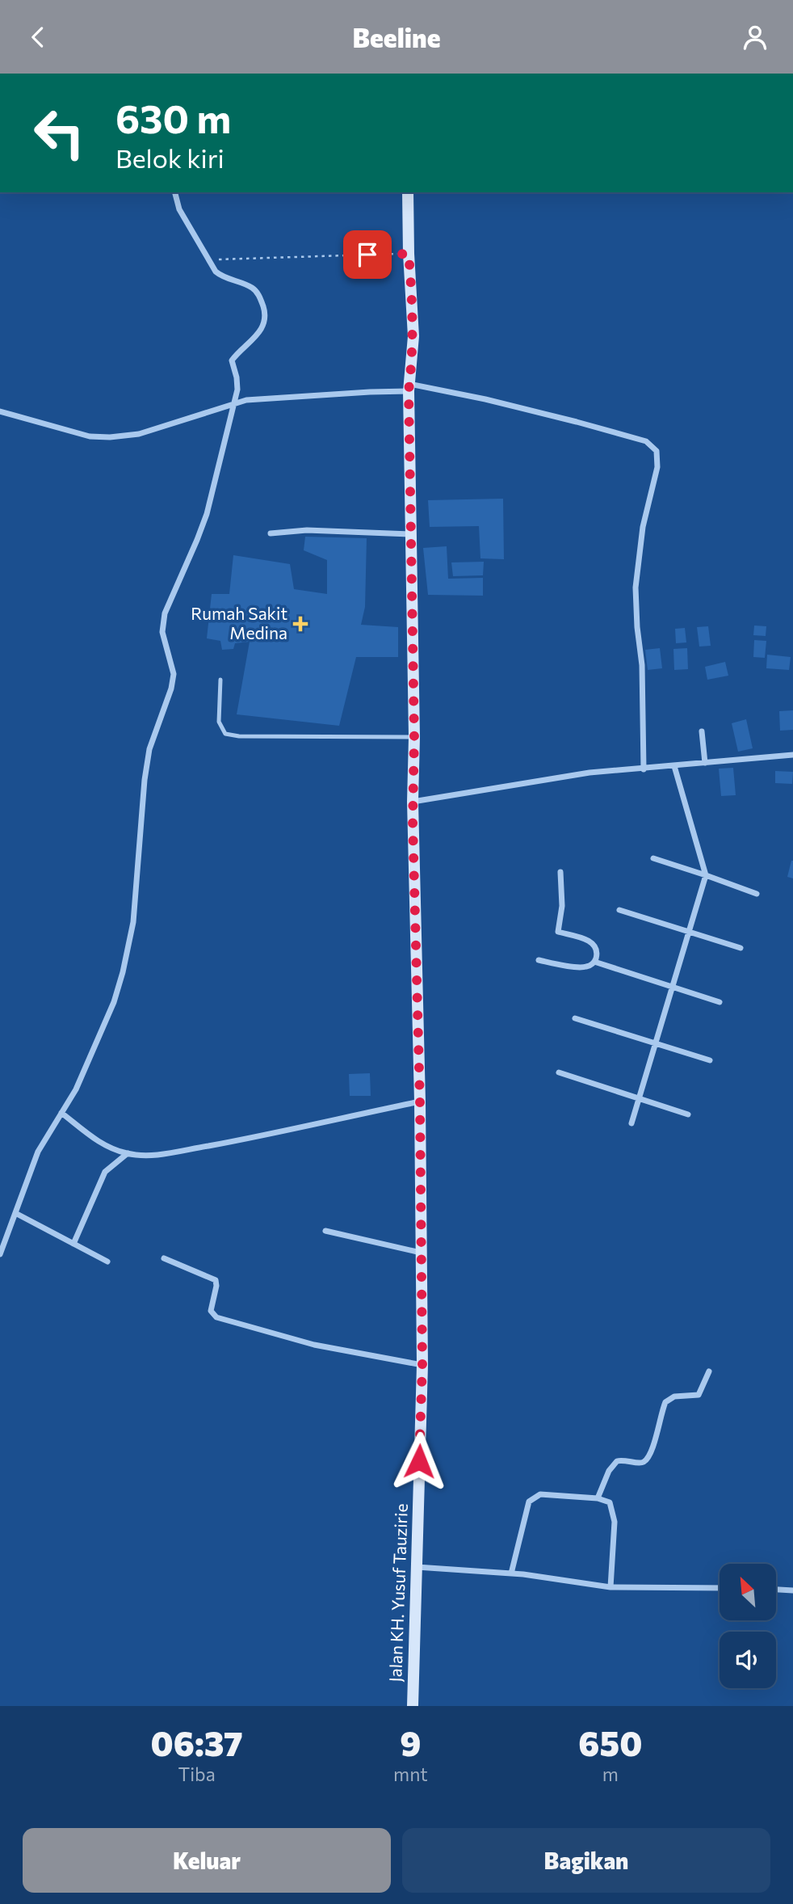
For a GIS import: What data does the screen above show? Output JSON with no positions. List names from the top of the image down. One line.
{"streets":{"main road":["Jalan KH. Yusuf Tauzirie"]},"places":{"health":["Rumah Sakit Medina"]},"north":"top left","page":{"header":"Beeline","turn":["630 m","Belok kiri"],"eta":["06:37","Tiba","9","mnt","650","m"],"buttons":["Keluar","Bagikan"]}}
